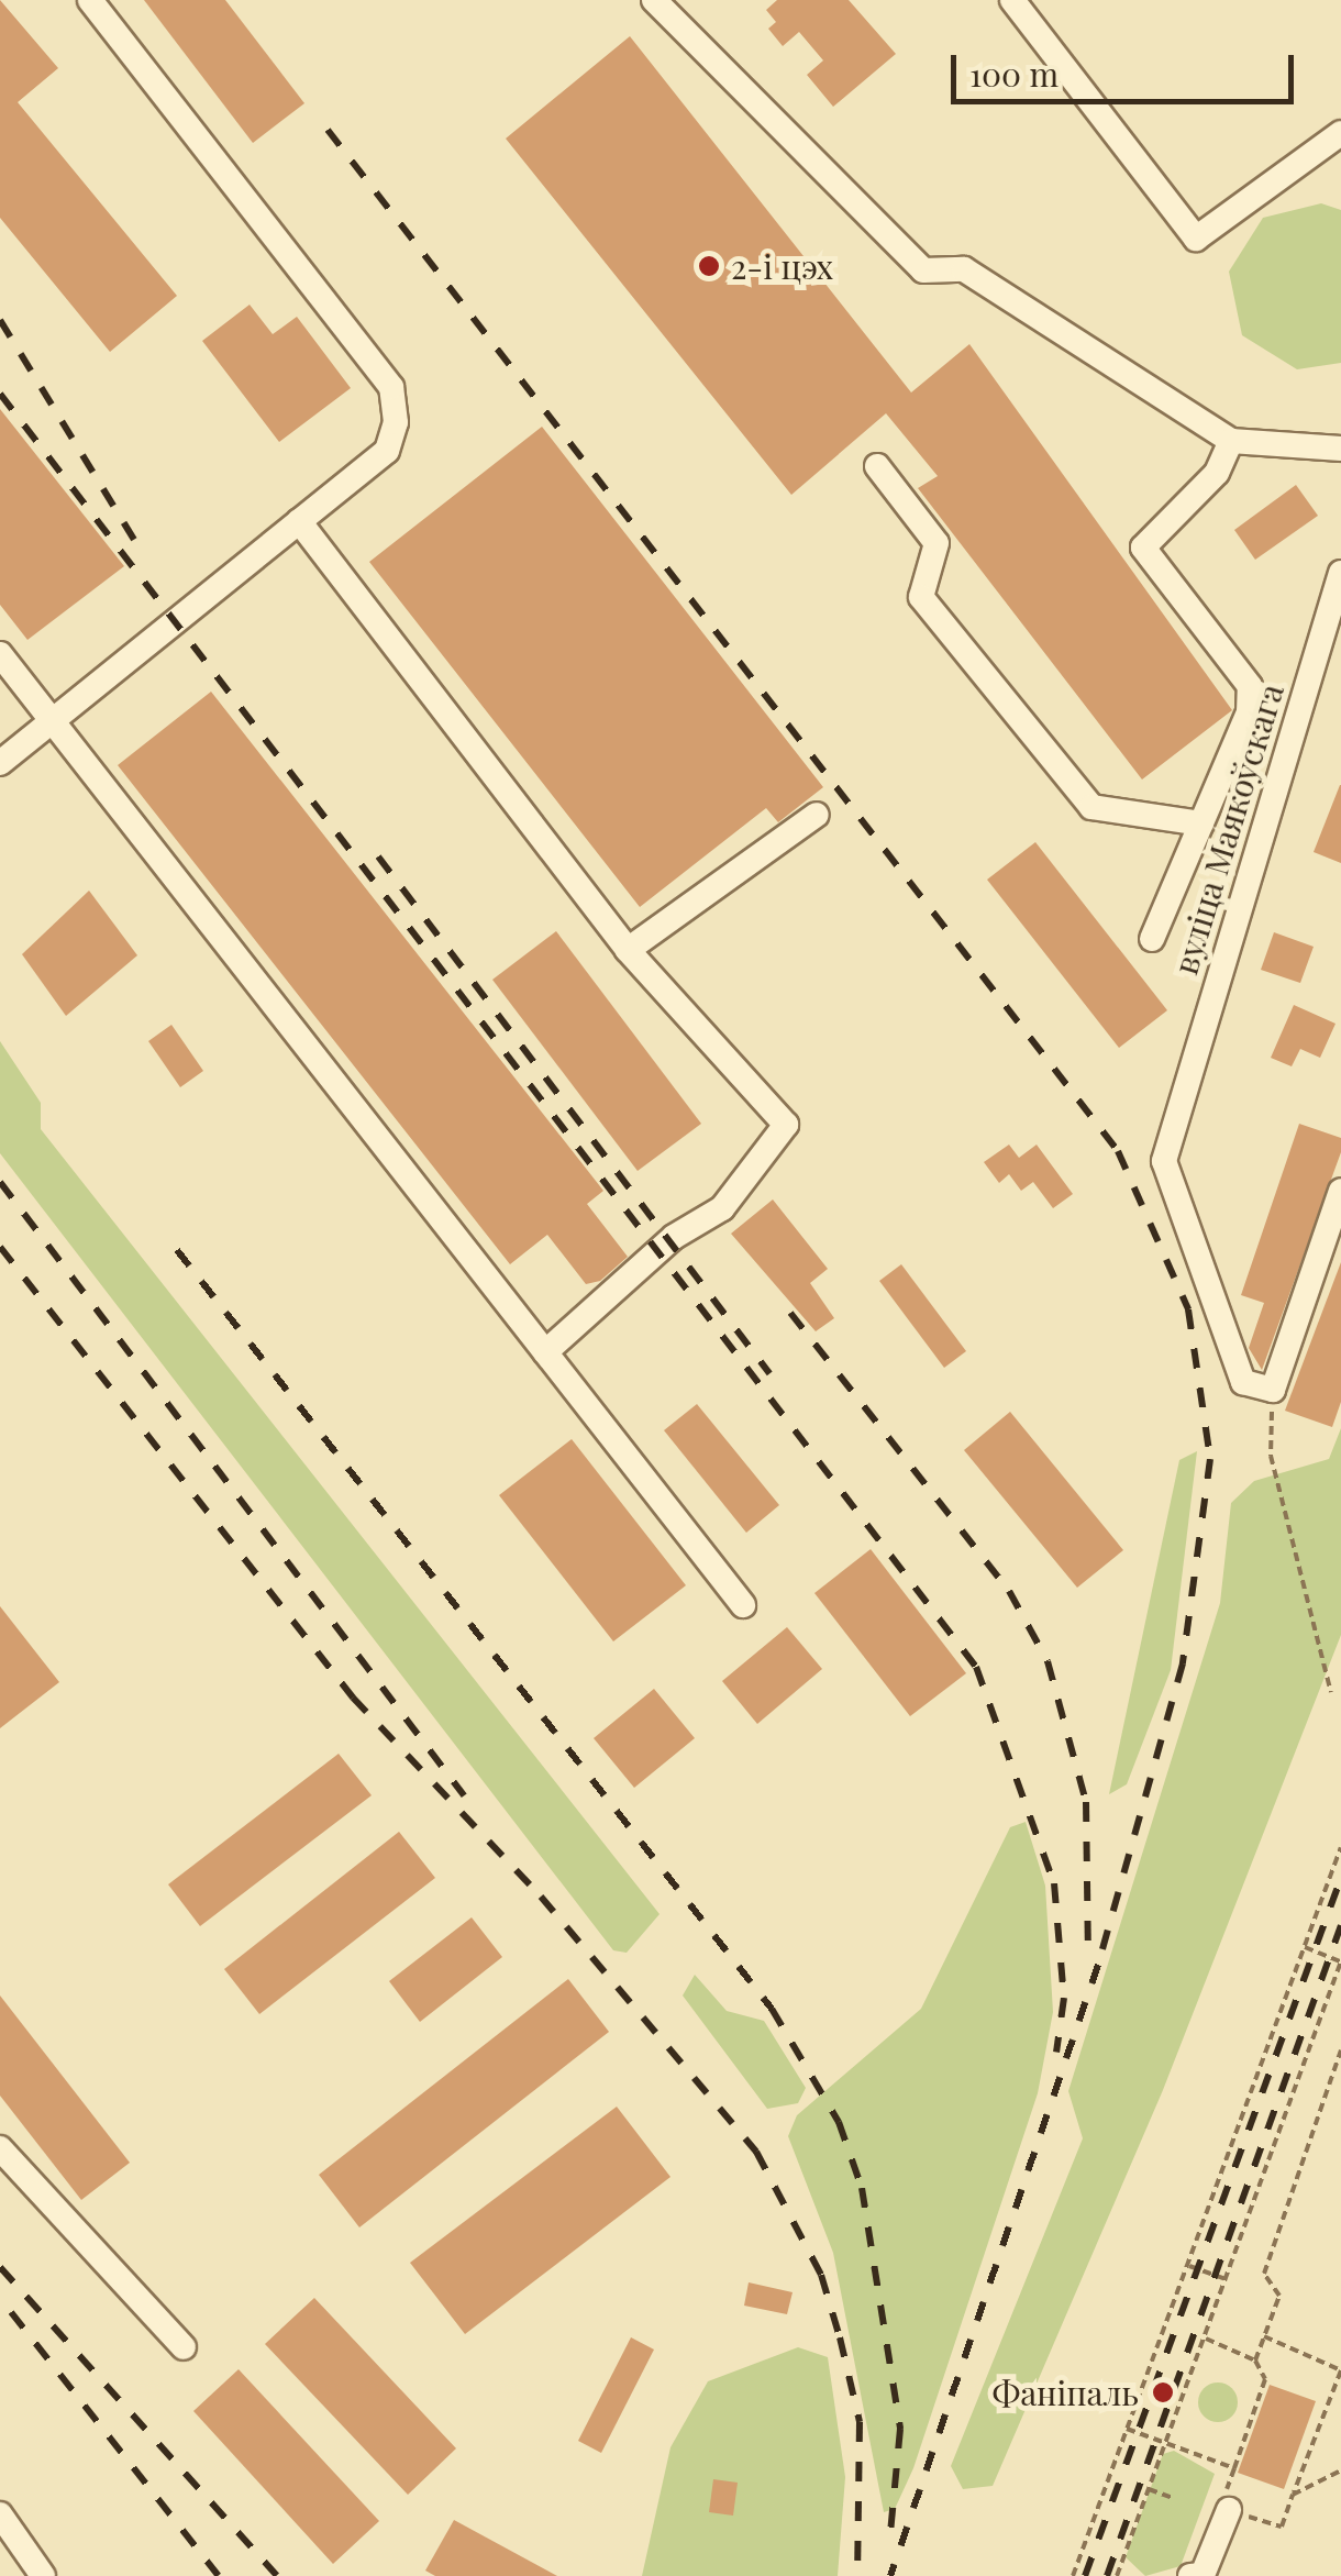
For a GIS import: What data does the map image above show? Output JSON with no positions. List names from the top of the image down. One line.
{"streets":{"street":["вуліца Маякоўскага"]},"places":["2-і цэх","Фаніпаль"],"scale_bar":"100 m"}
